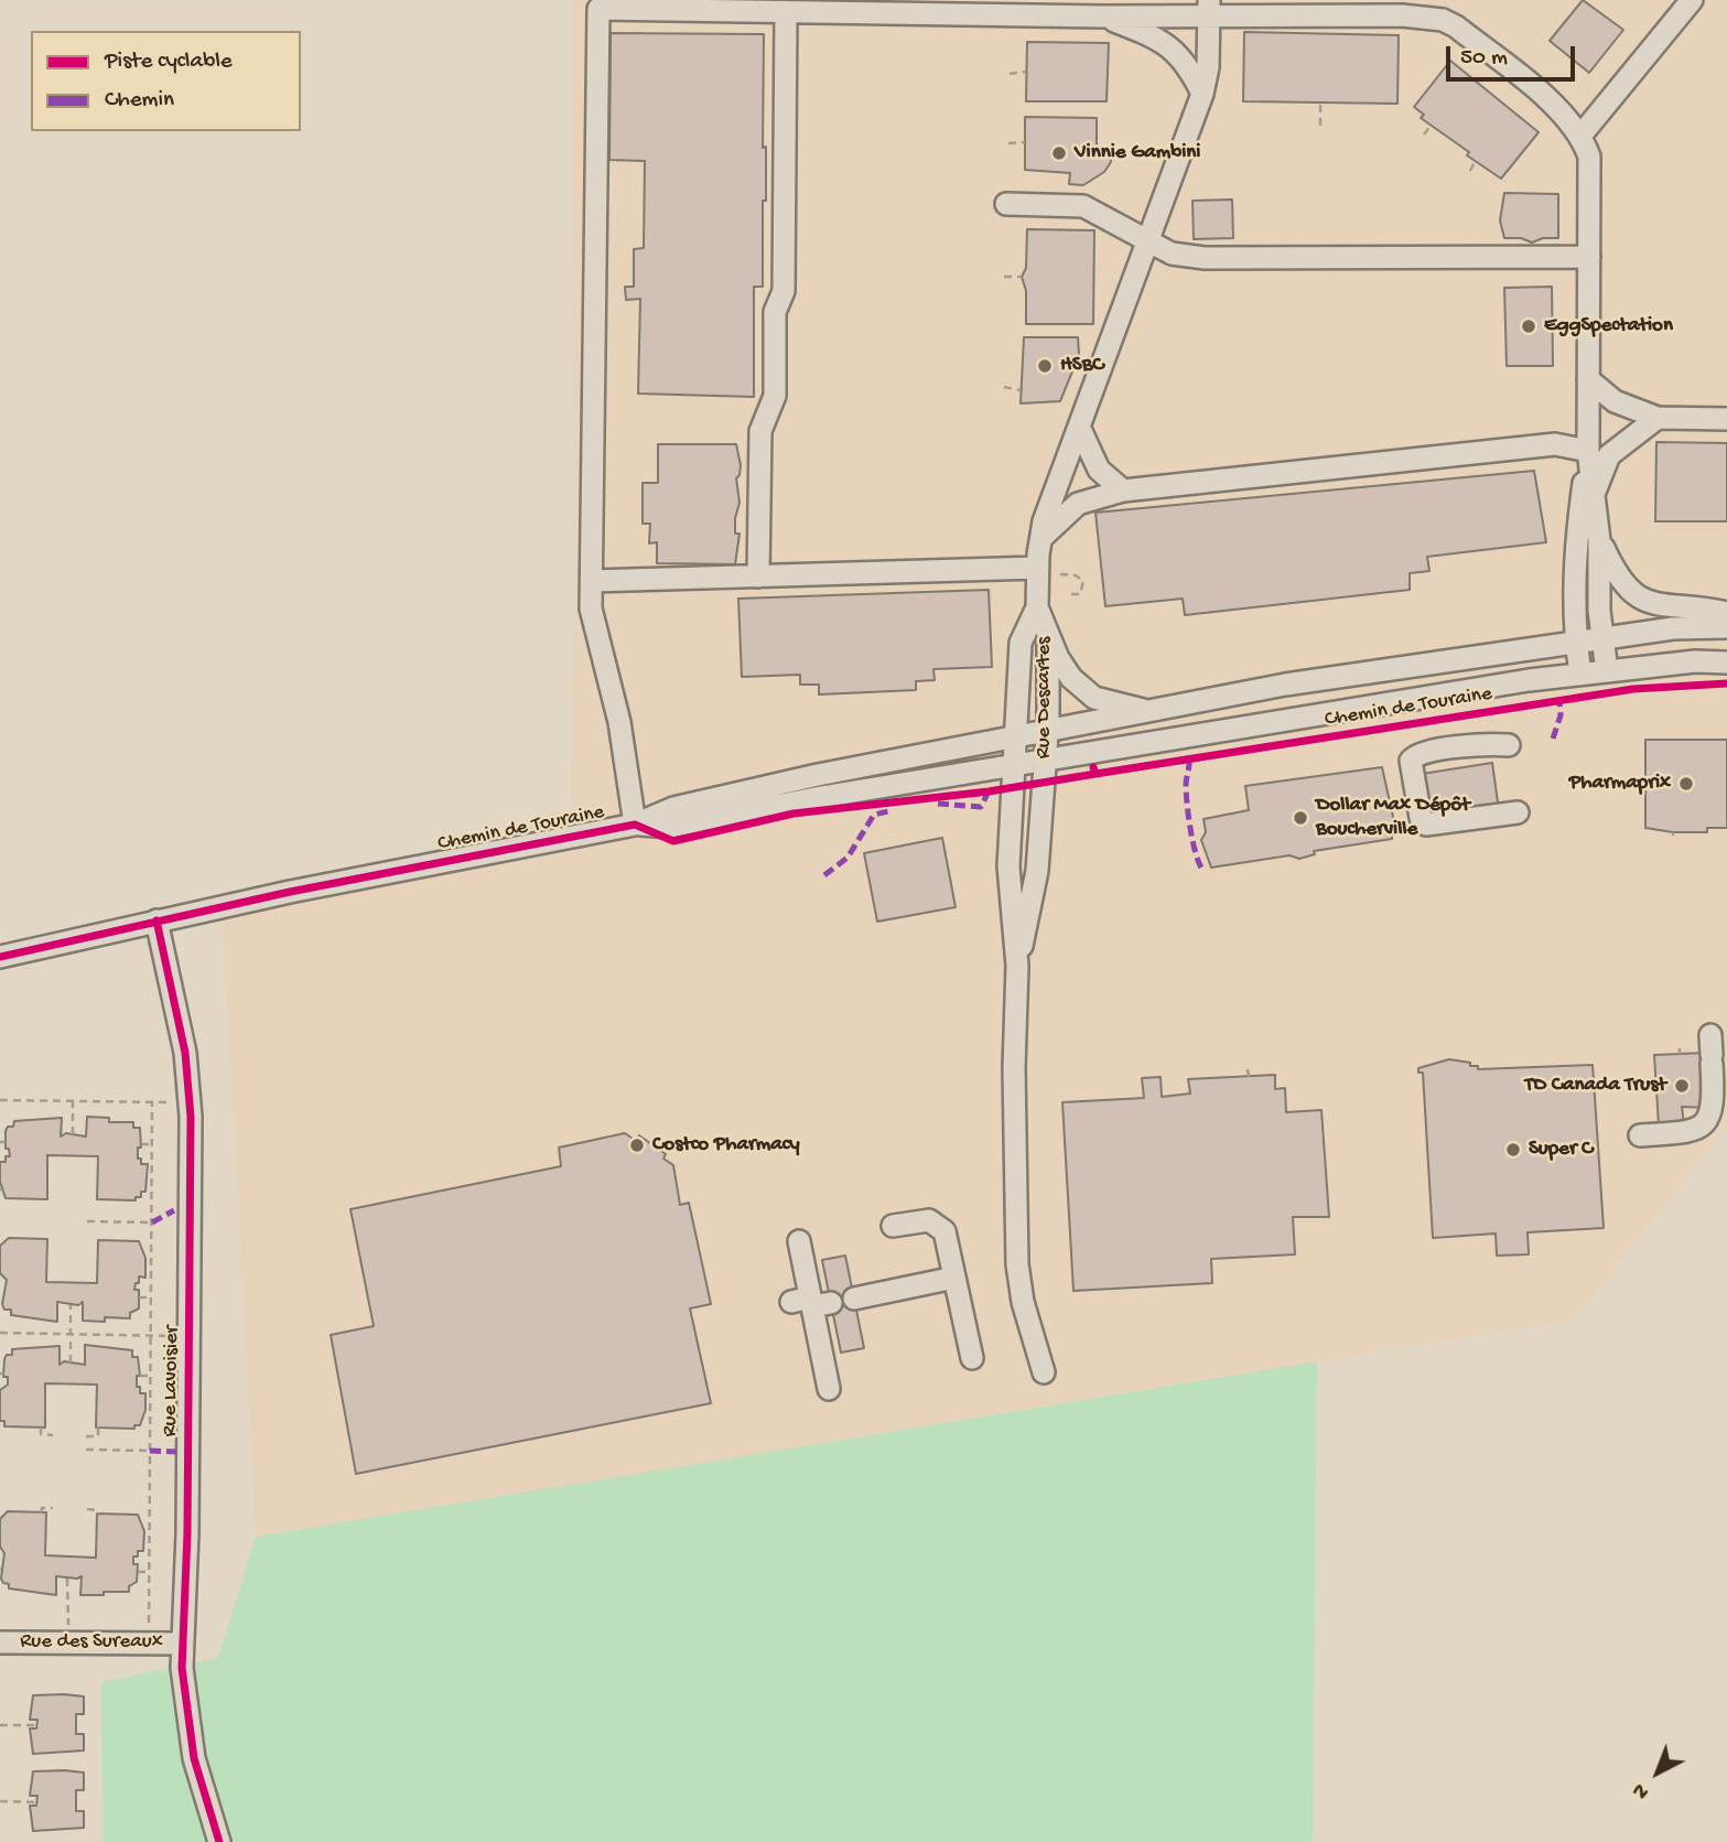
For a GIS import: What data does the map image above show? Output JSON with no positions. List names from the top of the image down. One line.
{"streets":{"street":["Rue Descartes","Chemin de Touraine","Rue Lavoisier","Rue des Sureaux"]},"crossings":[["Rue Descartes","Chemin de Touraine"],["Chemin de Touraine","Rue Lavoisier"],["Rue Lavoisier","Rue des Sureaux"]],"places":["Vinnie Gambini","EggSpectation","HSBC","Pharmaprix","Dollar Max Dépôt Boucherville","TD Canada Trust","Costco Pharmacy","Super C"],"legend":["Piste cyclable","Chemin"],"scale_bar":"50 m","north":"bottom left"}
